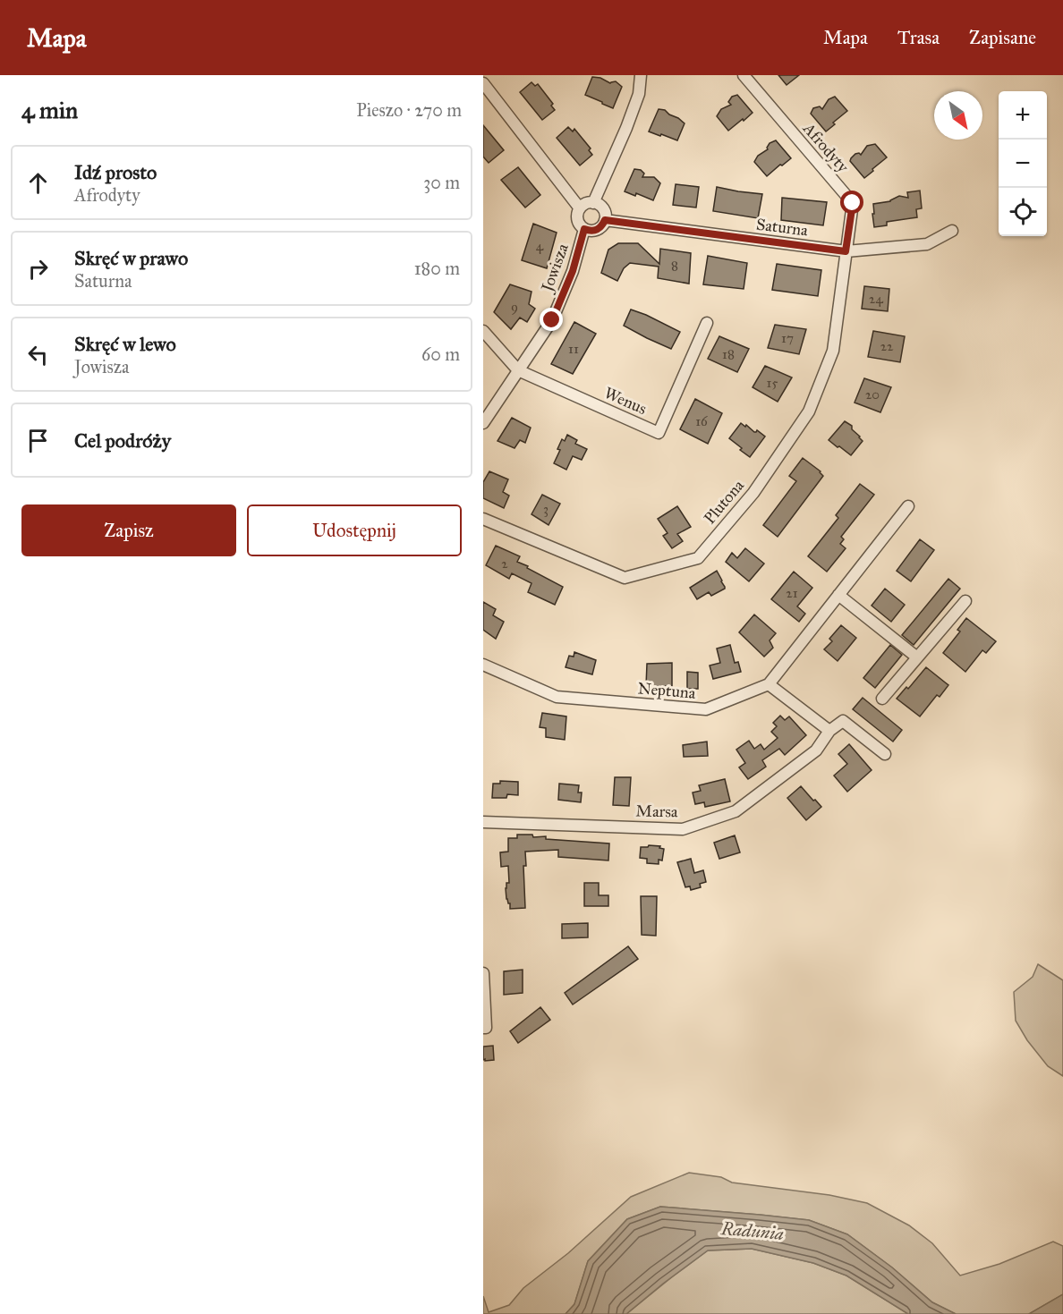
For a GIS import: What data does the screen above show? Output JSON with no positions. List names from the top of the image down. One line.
{"streets":{"street":["Afrodyty","Saturna","Jowisza","Wenus","Plutona","Neptuna","Marsa"]},"crossings":[["Afrodyty","Saturna"],["Afrodyty","Plutona"],["Saturna","Jowisza"],["Saturna","Plutona"],["Jowisza","Wenus"]],"water":["Radunia"],"house_numbers":["4","8","24","9","17","22","11","18","15","20","16","3","2","21"],"north":"bottom right","page":{"header":"Mapa","nav":["Mapa","Trasa","Zapisane"],"heading":["4 min","Pieszo · 270 m"],"map_buttons":["+","−"],"list":[["Idź prosto","Afrodyty","30 m"],["Skręć w prawo","Saturna","180 m"],["Skręć w lewo","Jowisza","60 m"],"Cel podróży"],"buttons":["Zapisz","Udostępnij"]}}
